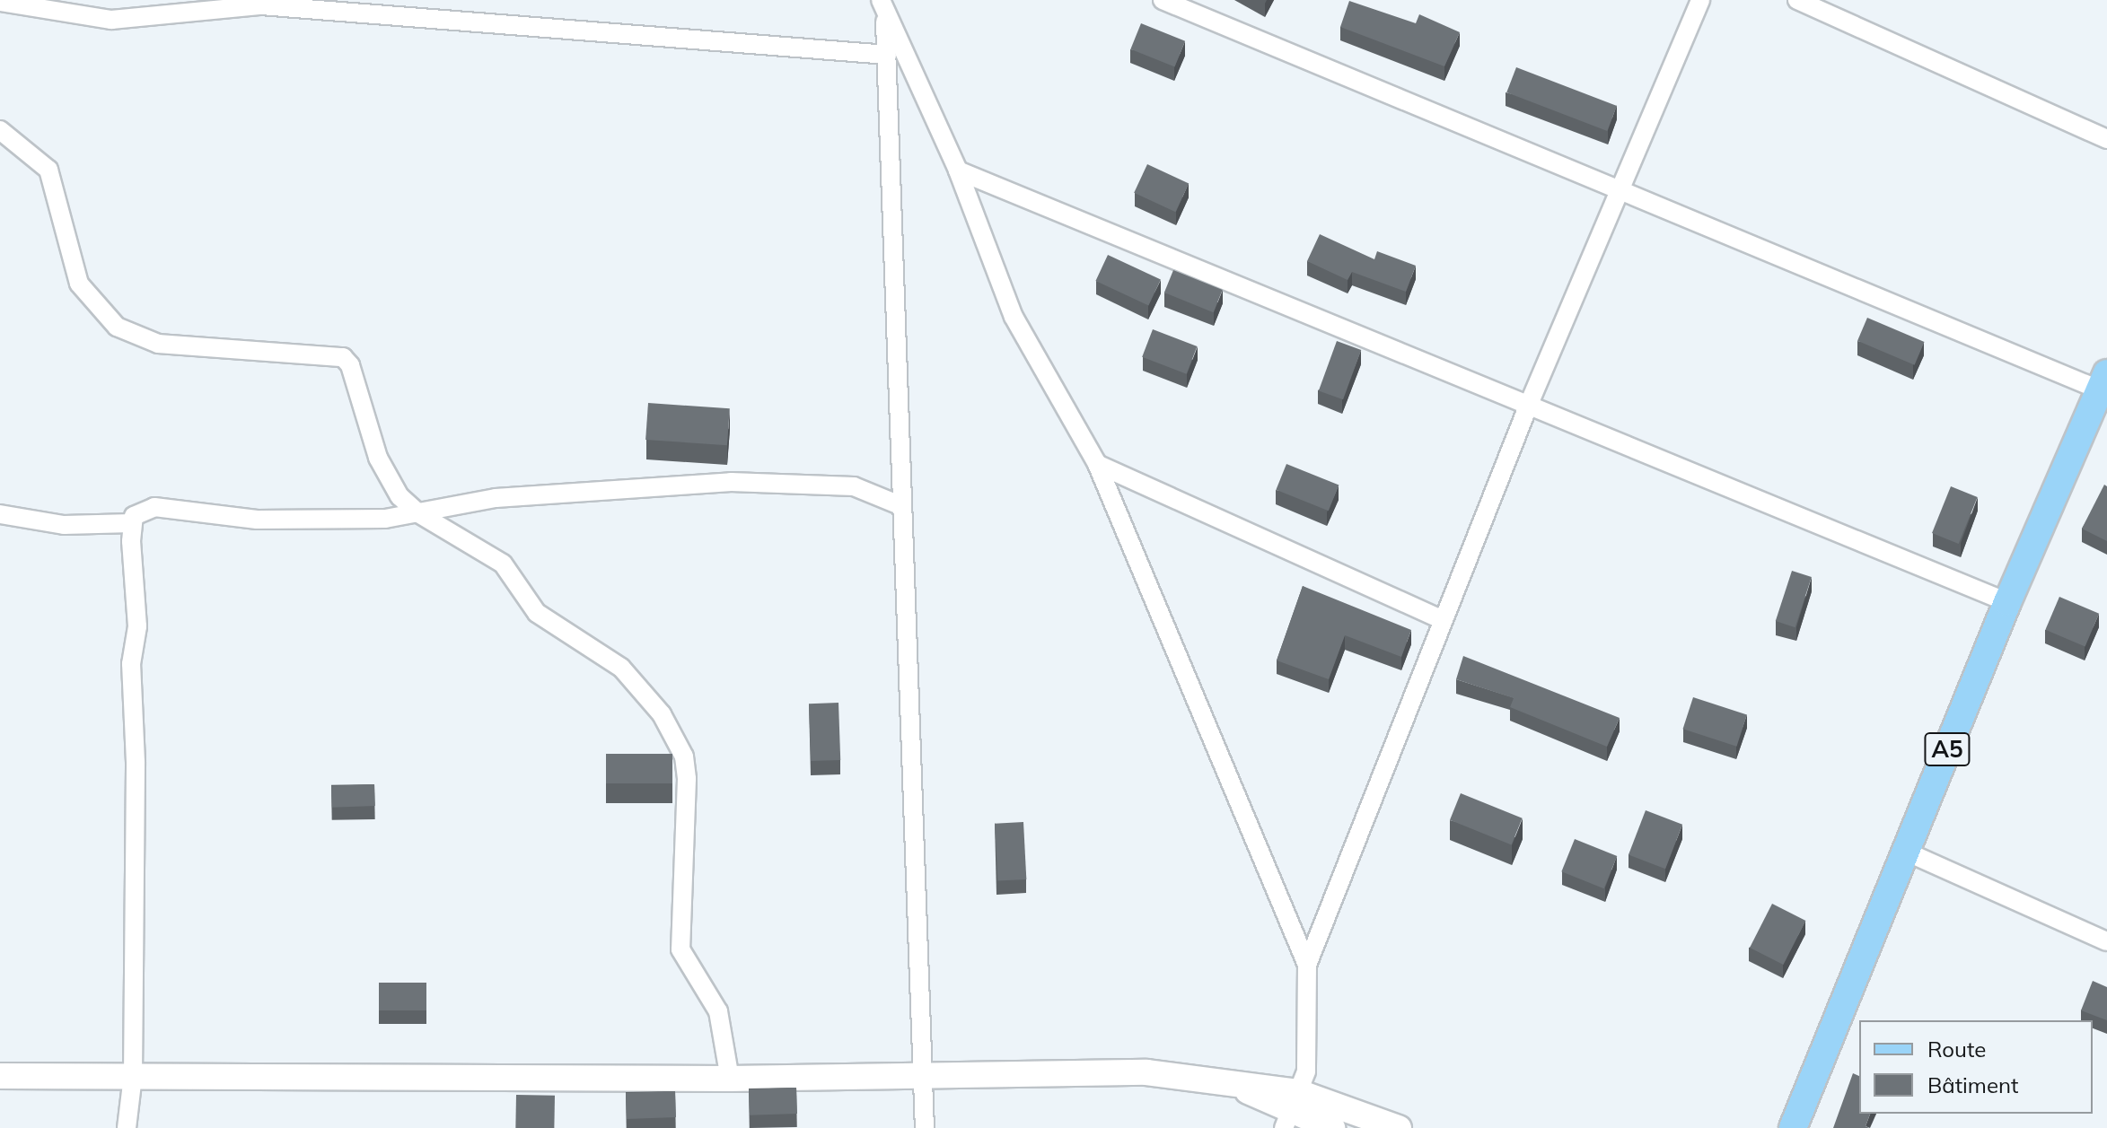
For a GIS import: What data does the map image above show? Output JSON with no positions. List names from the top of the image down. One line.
{"streets":{"main road":["A5"]},"legend":["Route","Bâtiment"]}
